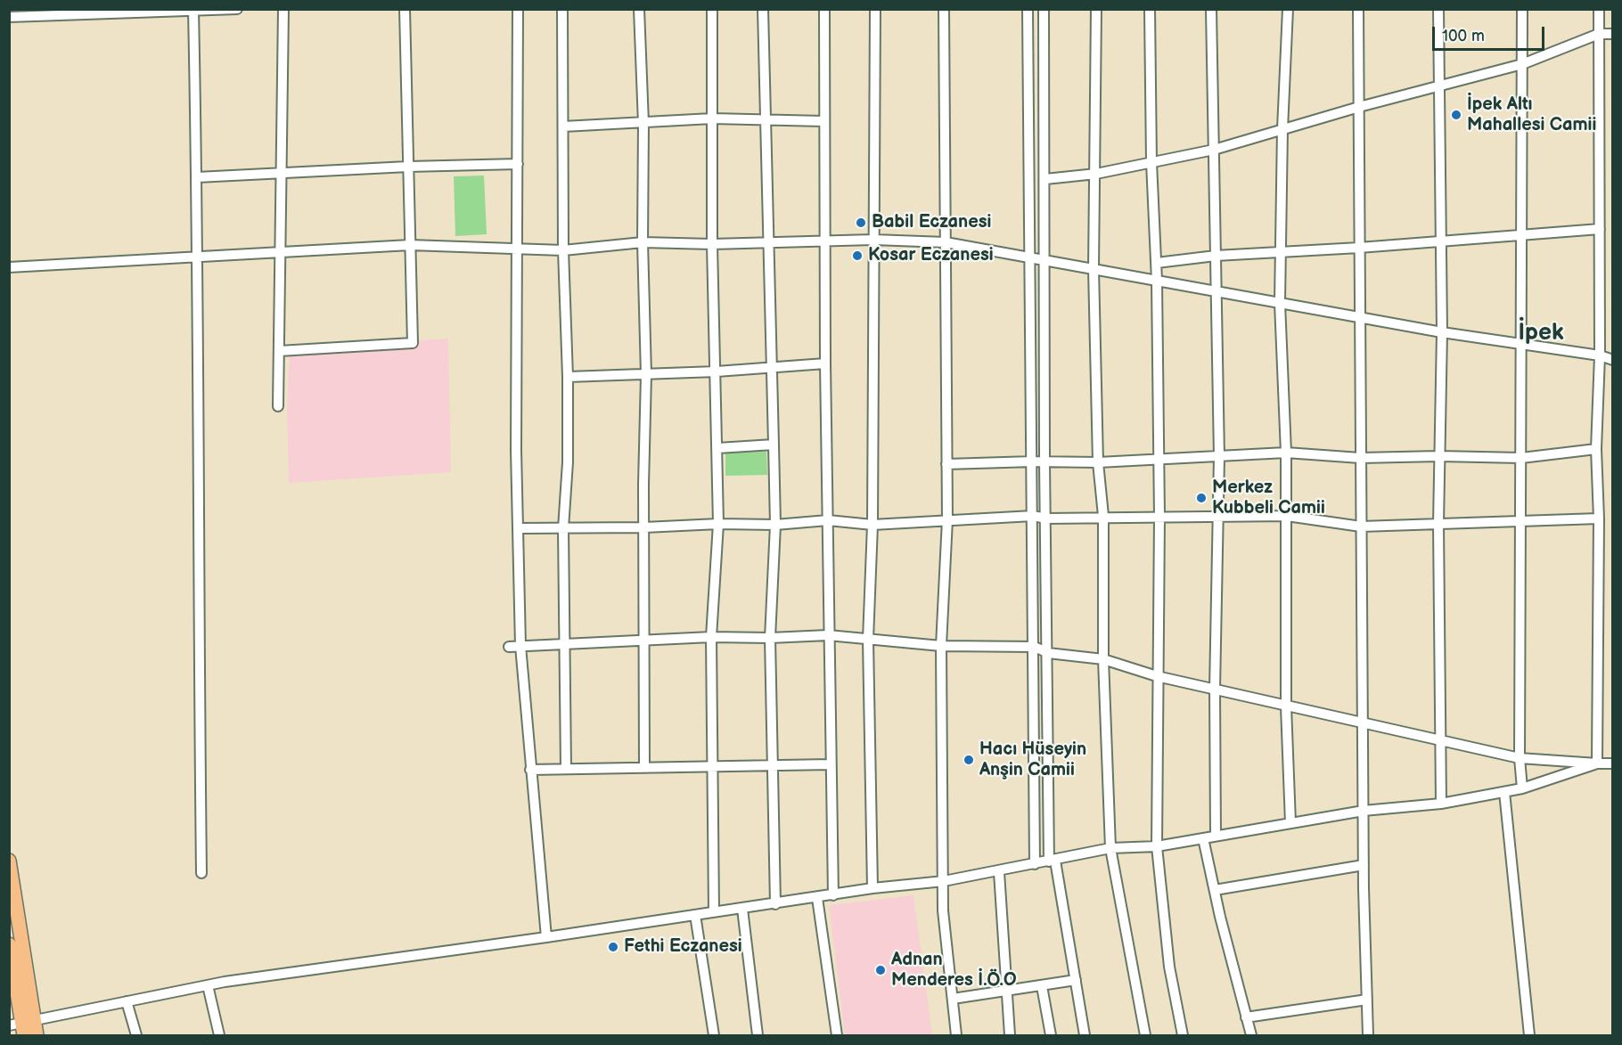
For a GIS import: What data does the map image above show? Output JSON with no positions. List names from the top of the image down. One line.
{"districts":["İpek"],"places":["İpek Altı Mahallesi Camii","Babil Eczanesi","Kosar Eczanesi","Merkez Kubbeli Camii","Hacı Hüseyin Anşin Camii","Fethi Eczanesi","Adnan Menderes İ.Ö.O"],"scale_bar":"100 m"}
